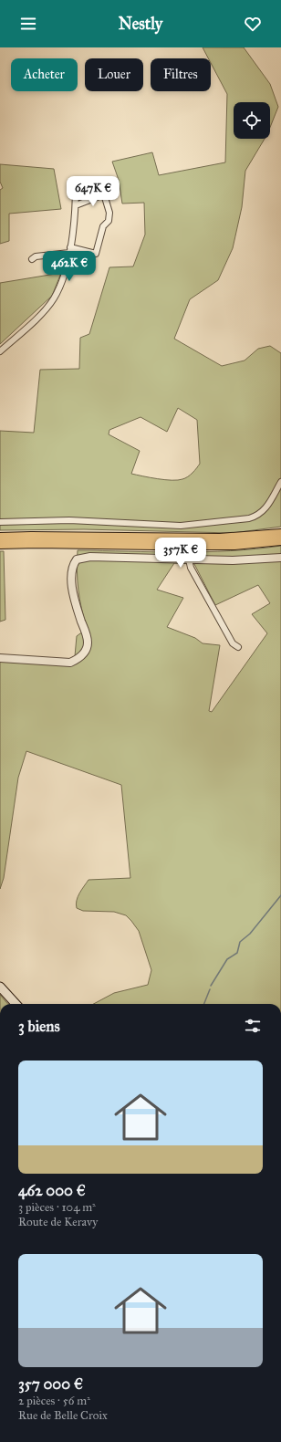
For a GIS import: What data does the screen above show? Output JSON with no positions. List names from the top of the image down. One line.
{"page":{"header":"Nestly","chip":["Acheter","Louer","Filtres"],"price":["647K €","462K €","357K €"],"heading":"3 biens","list":[{"name":"462 000 €","note":"3 pièces · 104 m² · Route de Keravy"},{"name":"357 000 €","note":"2 pièces · 56 m² · Rue de Belle Croix"}]}}
